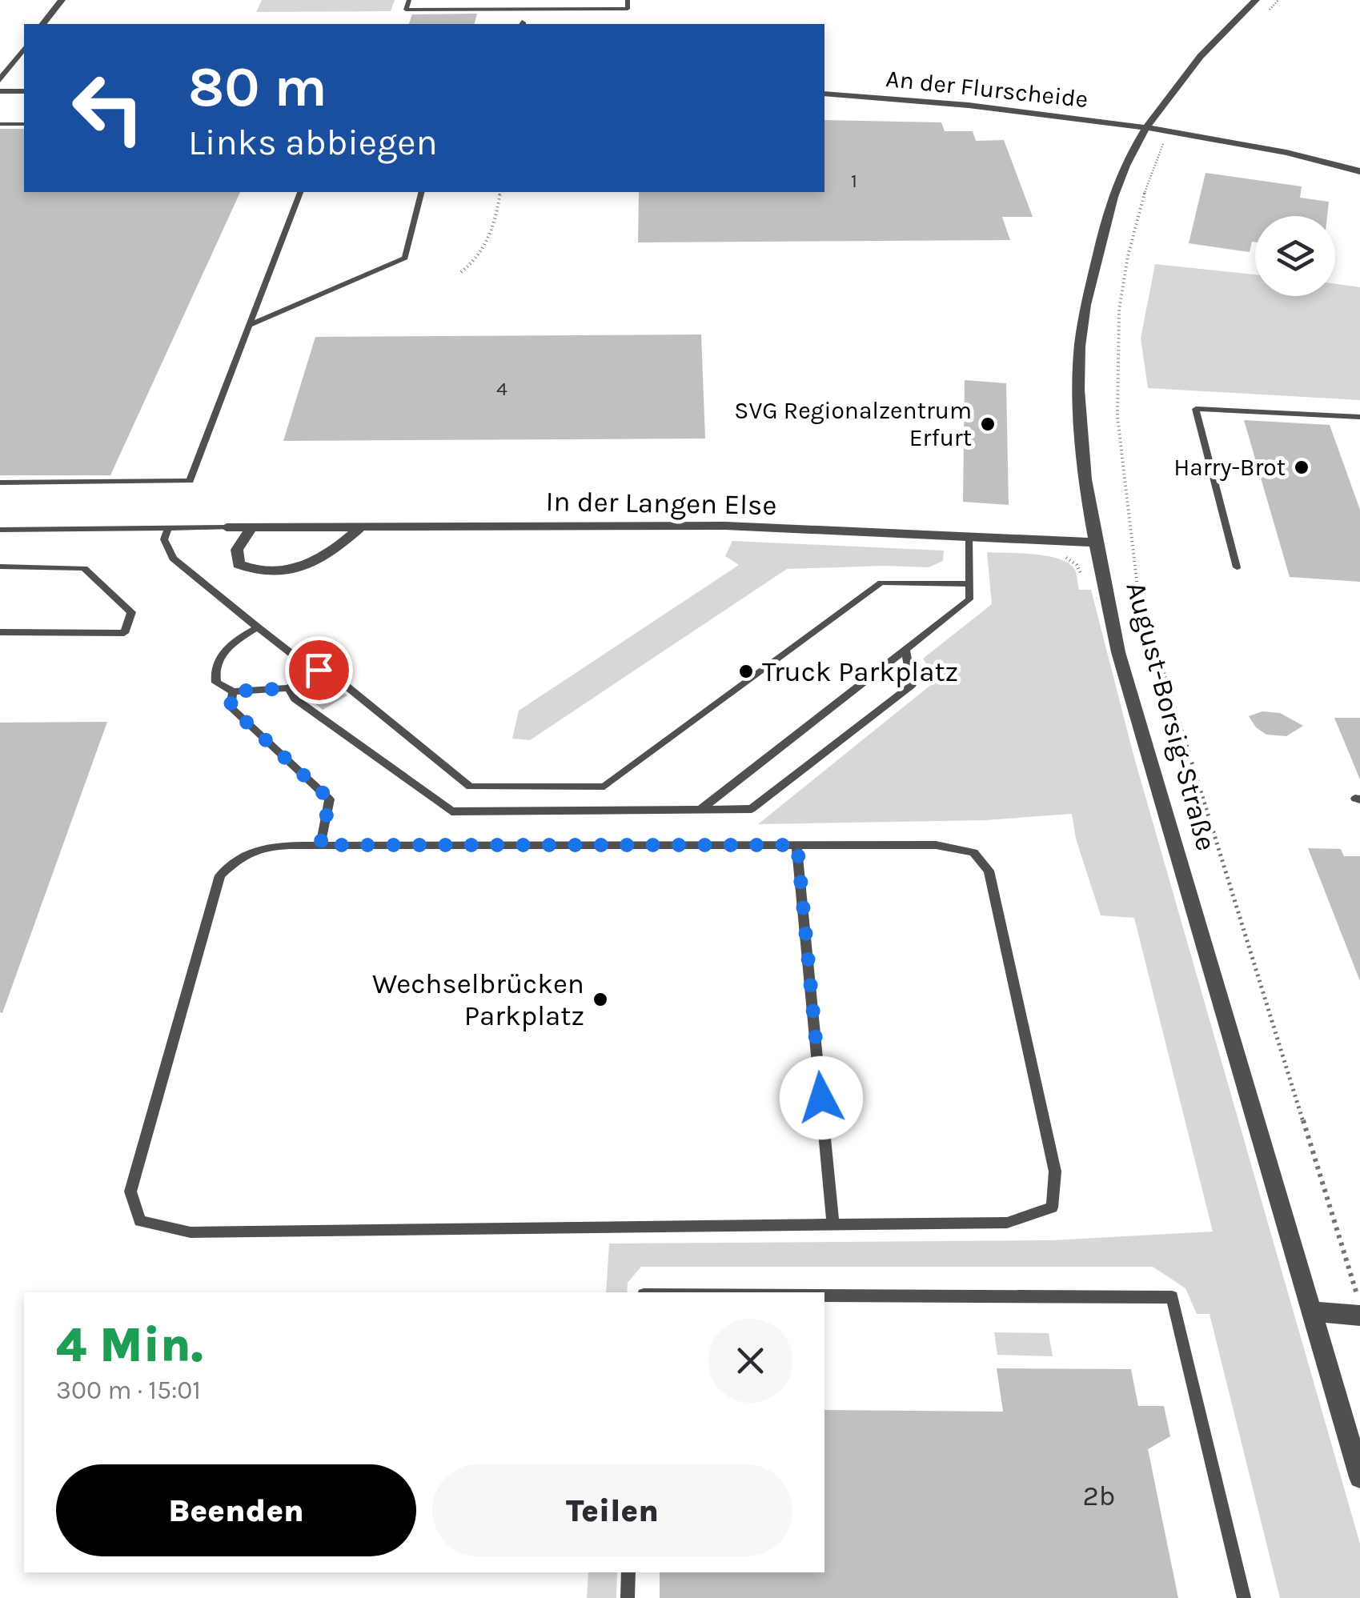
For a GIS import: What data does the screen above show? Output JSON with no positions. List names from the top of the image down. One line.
{"streets":{"street":["An der Flurscheide","In der Langen Else","August-Borsig-Straße"]},"crossings":[["An der Flurscheide","August-Borsig-Straße"],["In der Langen Else","August-Borsig-Straße"]],"places":["SVG Regionalzentrum Erfurt","Harry-Brot","Truck Parkplatz","Wechselbrücken Parkplatz"],"house_numbers":["1","4","2b"],"page":{"turn":["80 m","Links abbiegen"],"heading":["4 Min.","300 m · 15:01"],"buttons":["Beenden","Teilen"]}}
